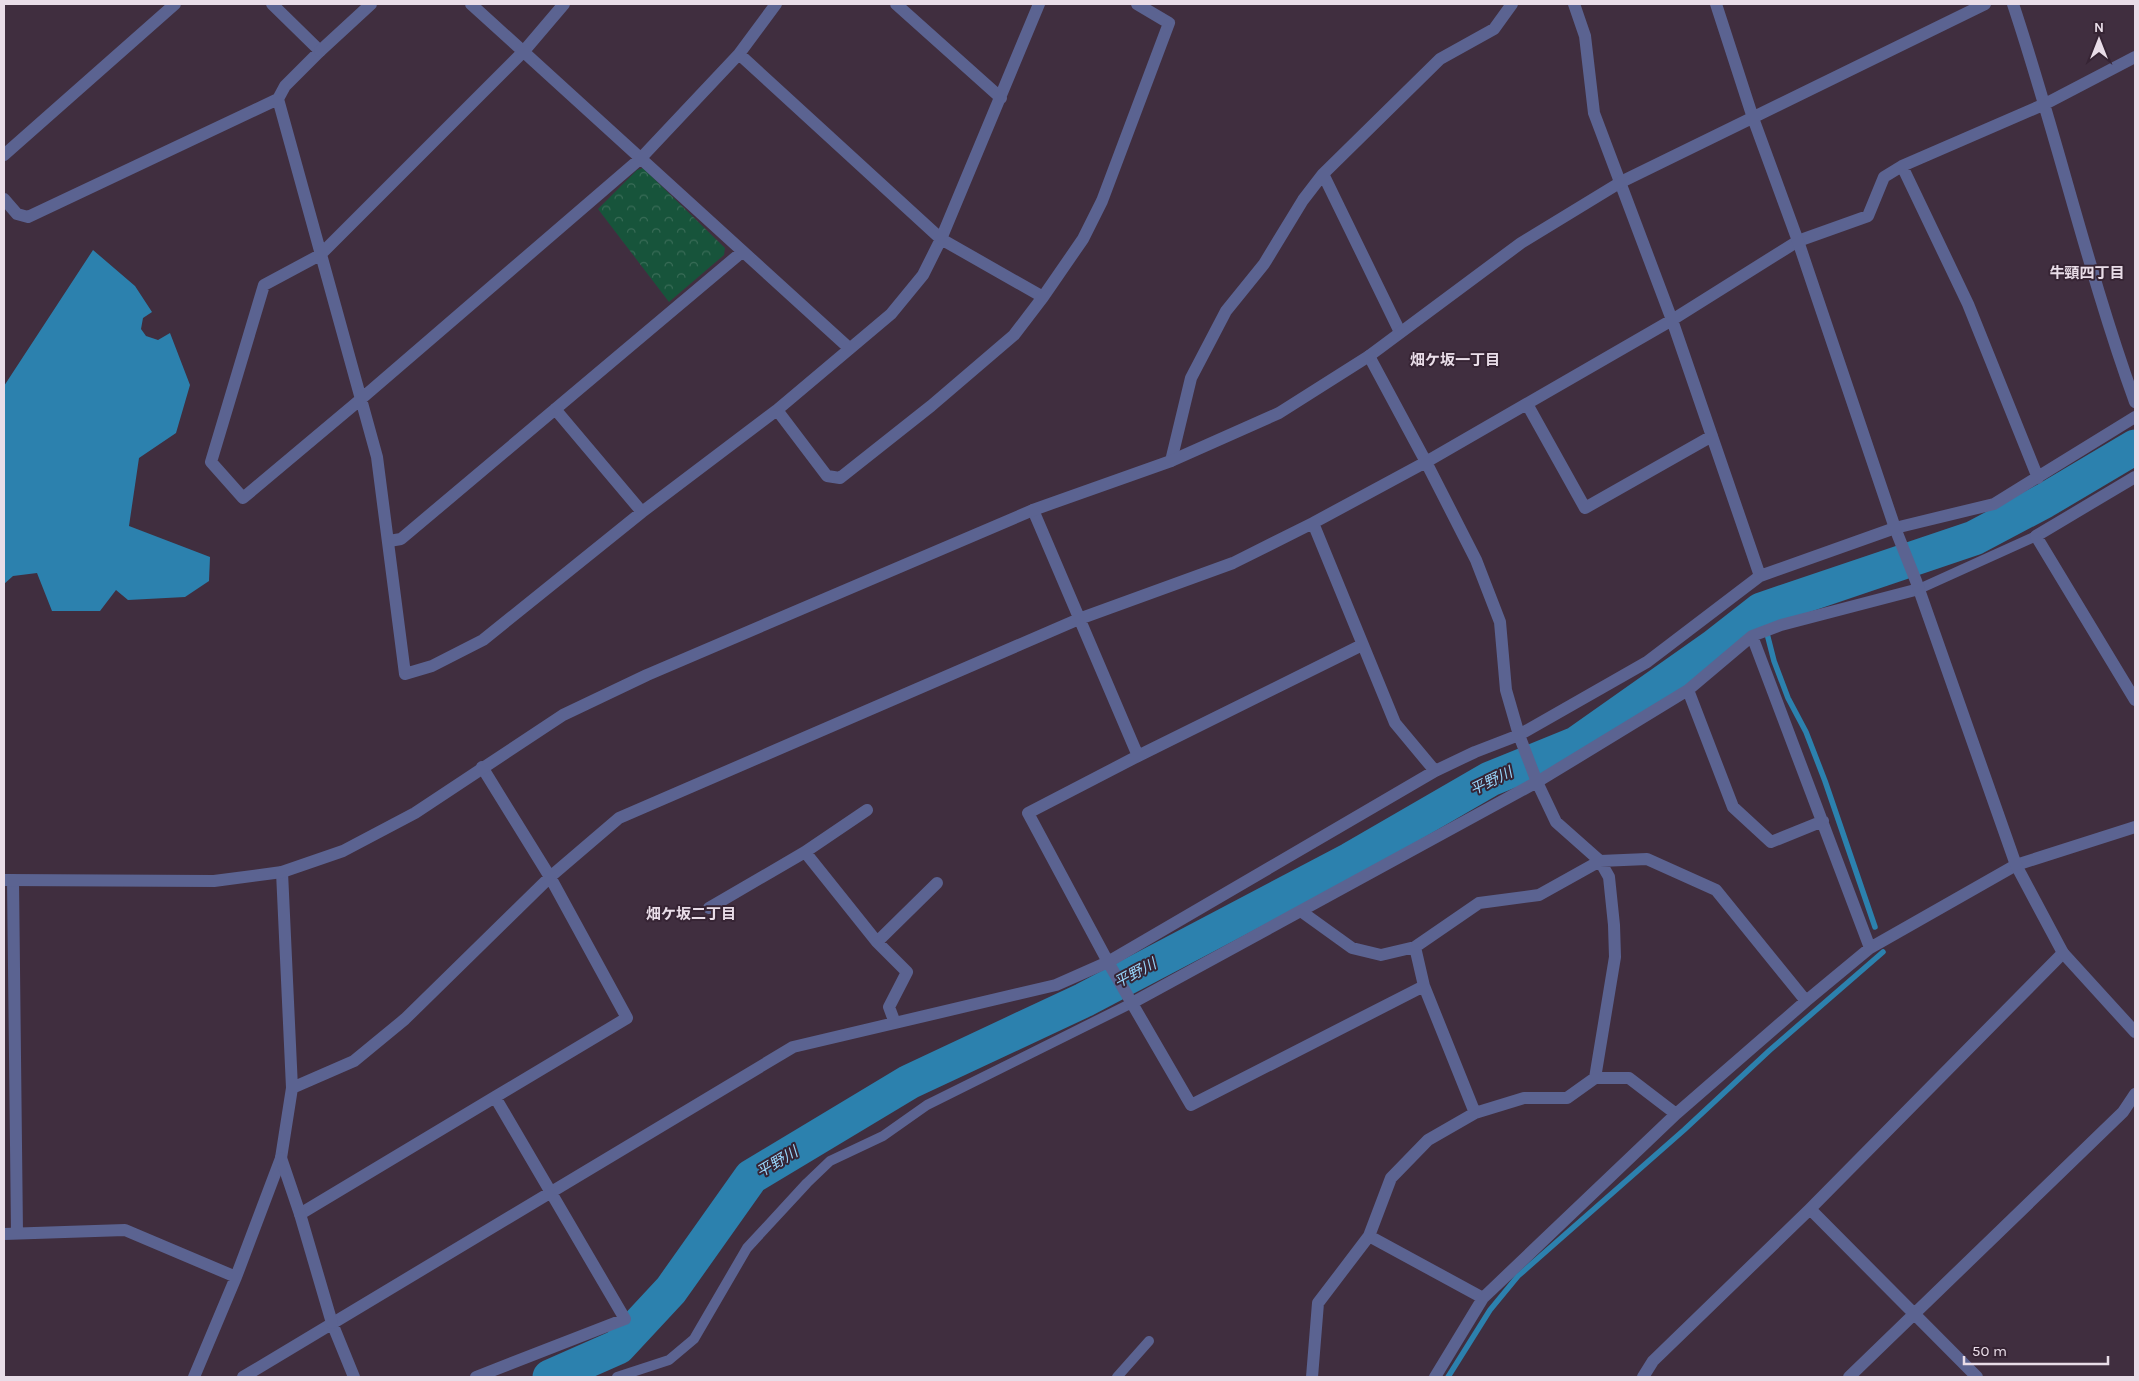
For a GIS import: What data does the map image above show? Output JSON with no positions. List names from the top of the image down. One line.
{"districts":["牛頸四丁目","畑ケ坂一丁目","畑ケ坂二丁目"],"water":["平野川"],"scale_bar":"50 m","north":"top"}
